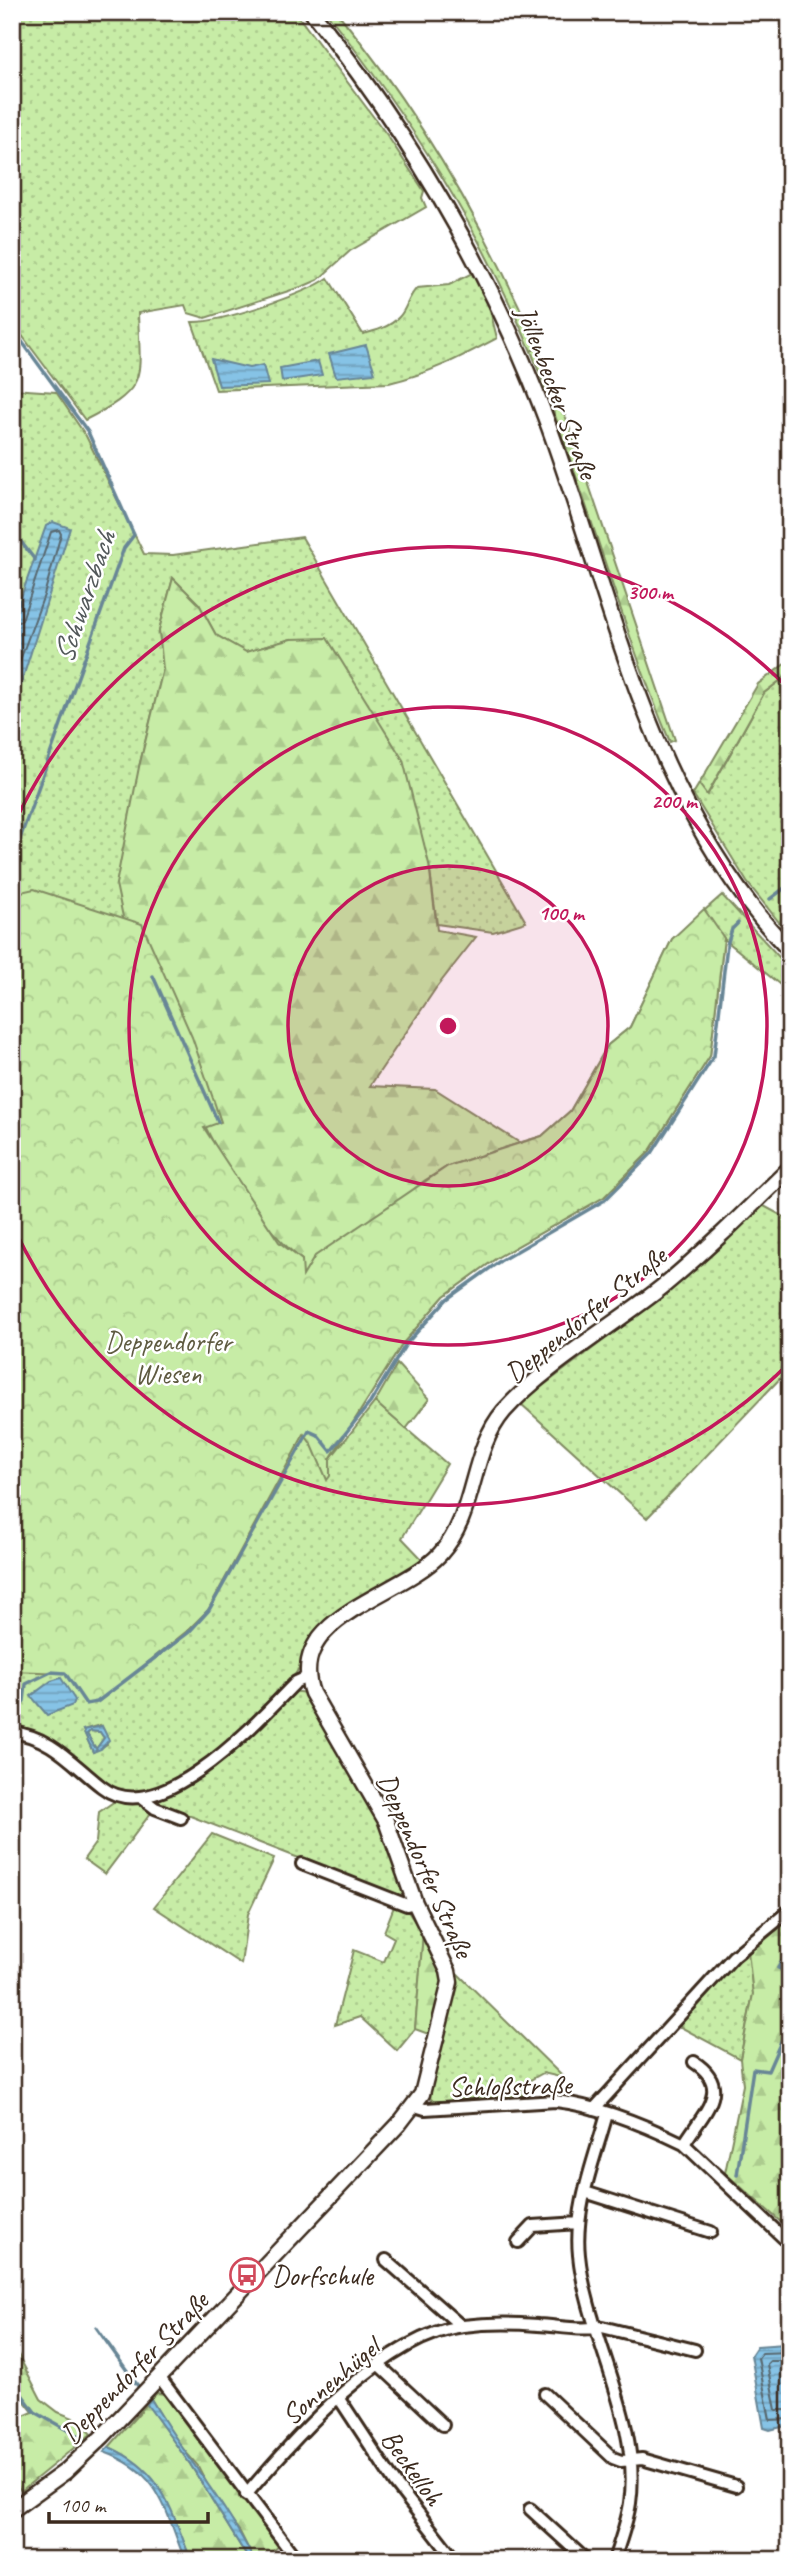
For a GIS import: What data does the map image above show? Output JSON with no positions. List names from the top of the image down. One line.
{"streets":{"street":["Jöllenbecker Straße","Deppendorfer Straße","Schloßstraße","Sonnenhügel","Beckelloh"]},"crossings":[["Deppendorfer Straße","Schloßstraße"],["Sonnenhügel","Beckelloh"]],"water":["Schwarzbach"],"parks":["Deppendorfer Wiesen"],"places":{"bus stop":["Dorfschule"]},"scale_bar":"100 m","rings":["300 m","200 m","100 m"]}
